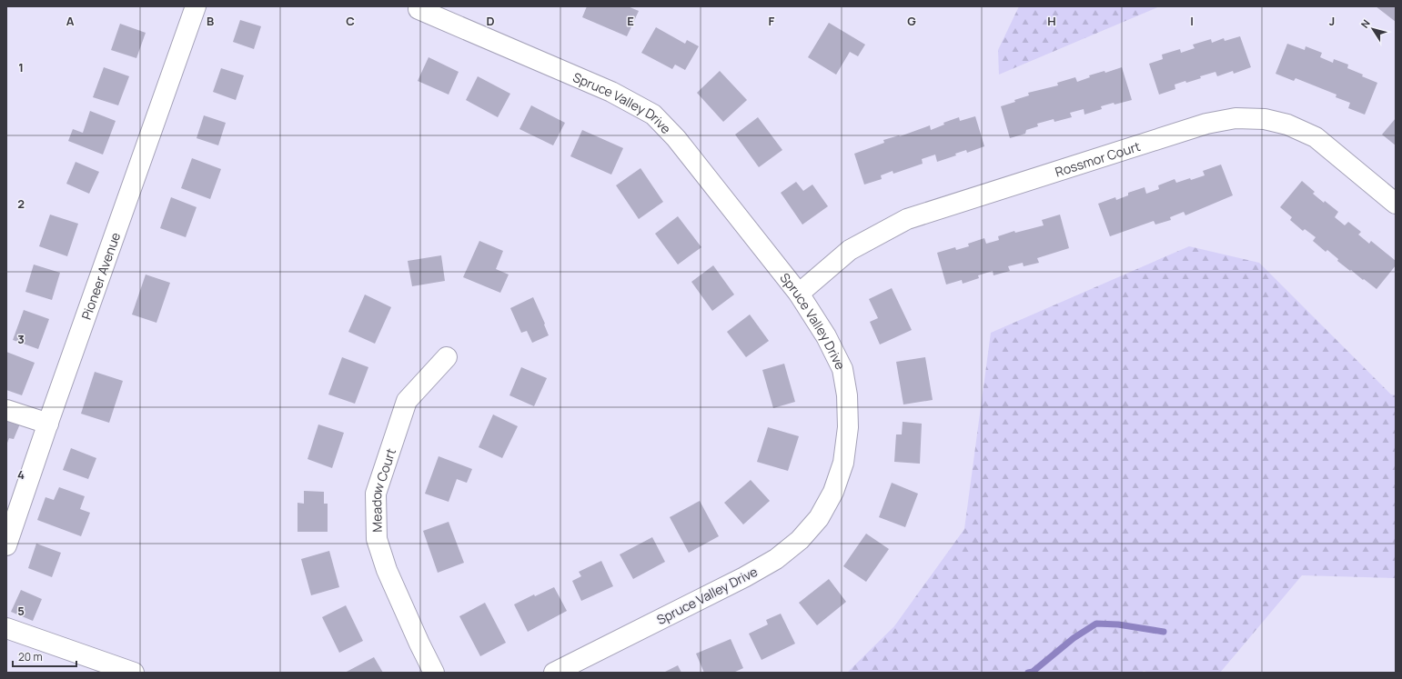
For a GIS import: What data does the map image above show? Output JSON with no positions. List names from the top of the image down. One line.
{"streets":{"street":["Spruce Valley Drive","Rossmor Court","Pioneer Avenue","Meadow Court"]},"crossings":[["Spruce Valley Drive","Rossmor Court"]],"scale_bar":"20 m","north":"top left","grid":{"columns":["A","B","C","D","E","F","G","H","I","J"],"rows":["1","2","3","4","5"]}}
